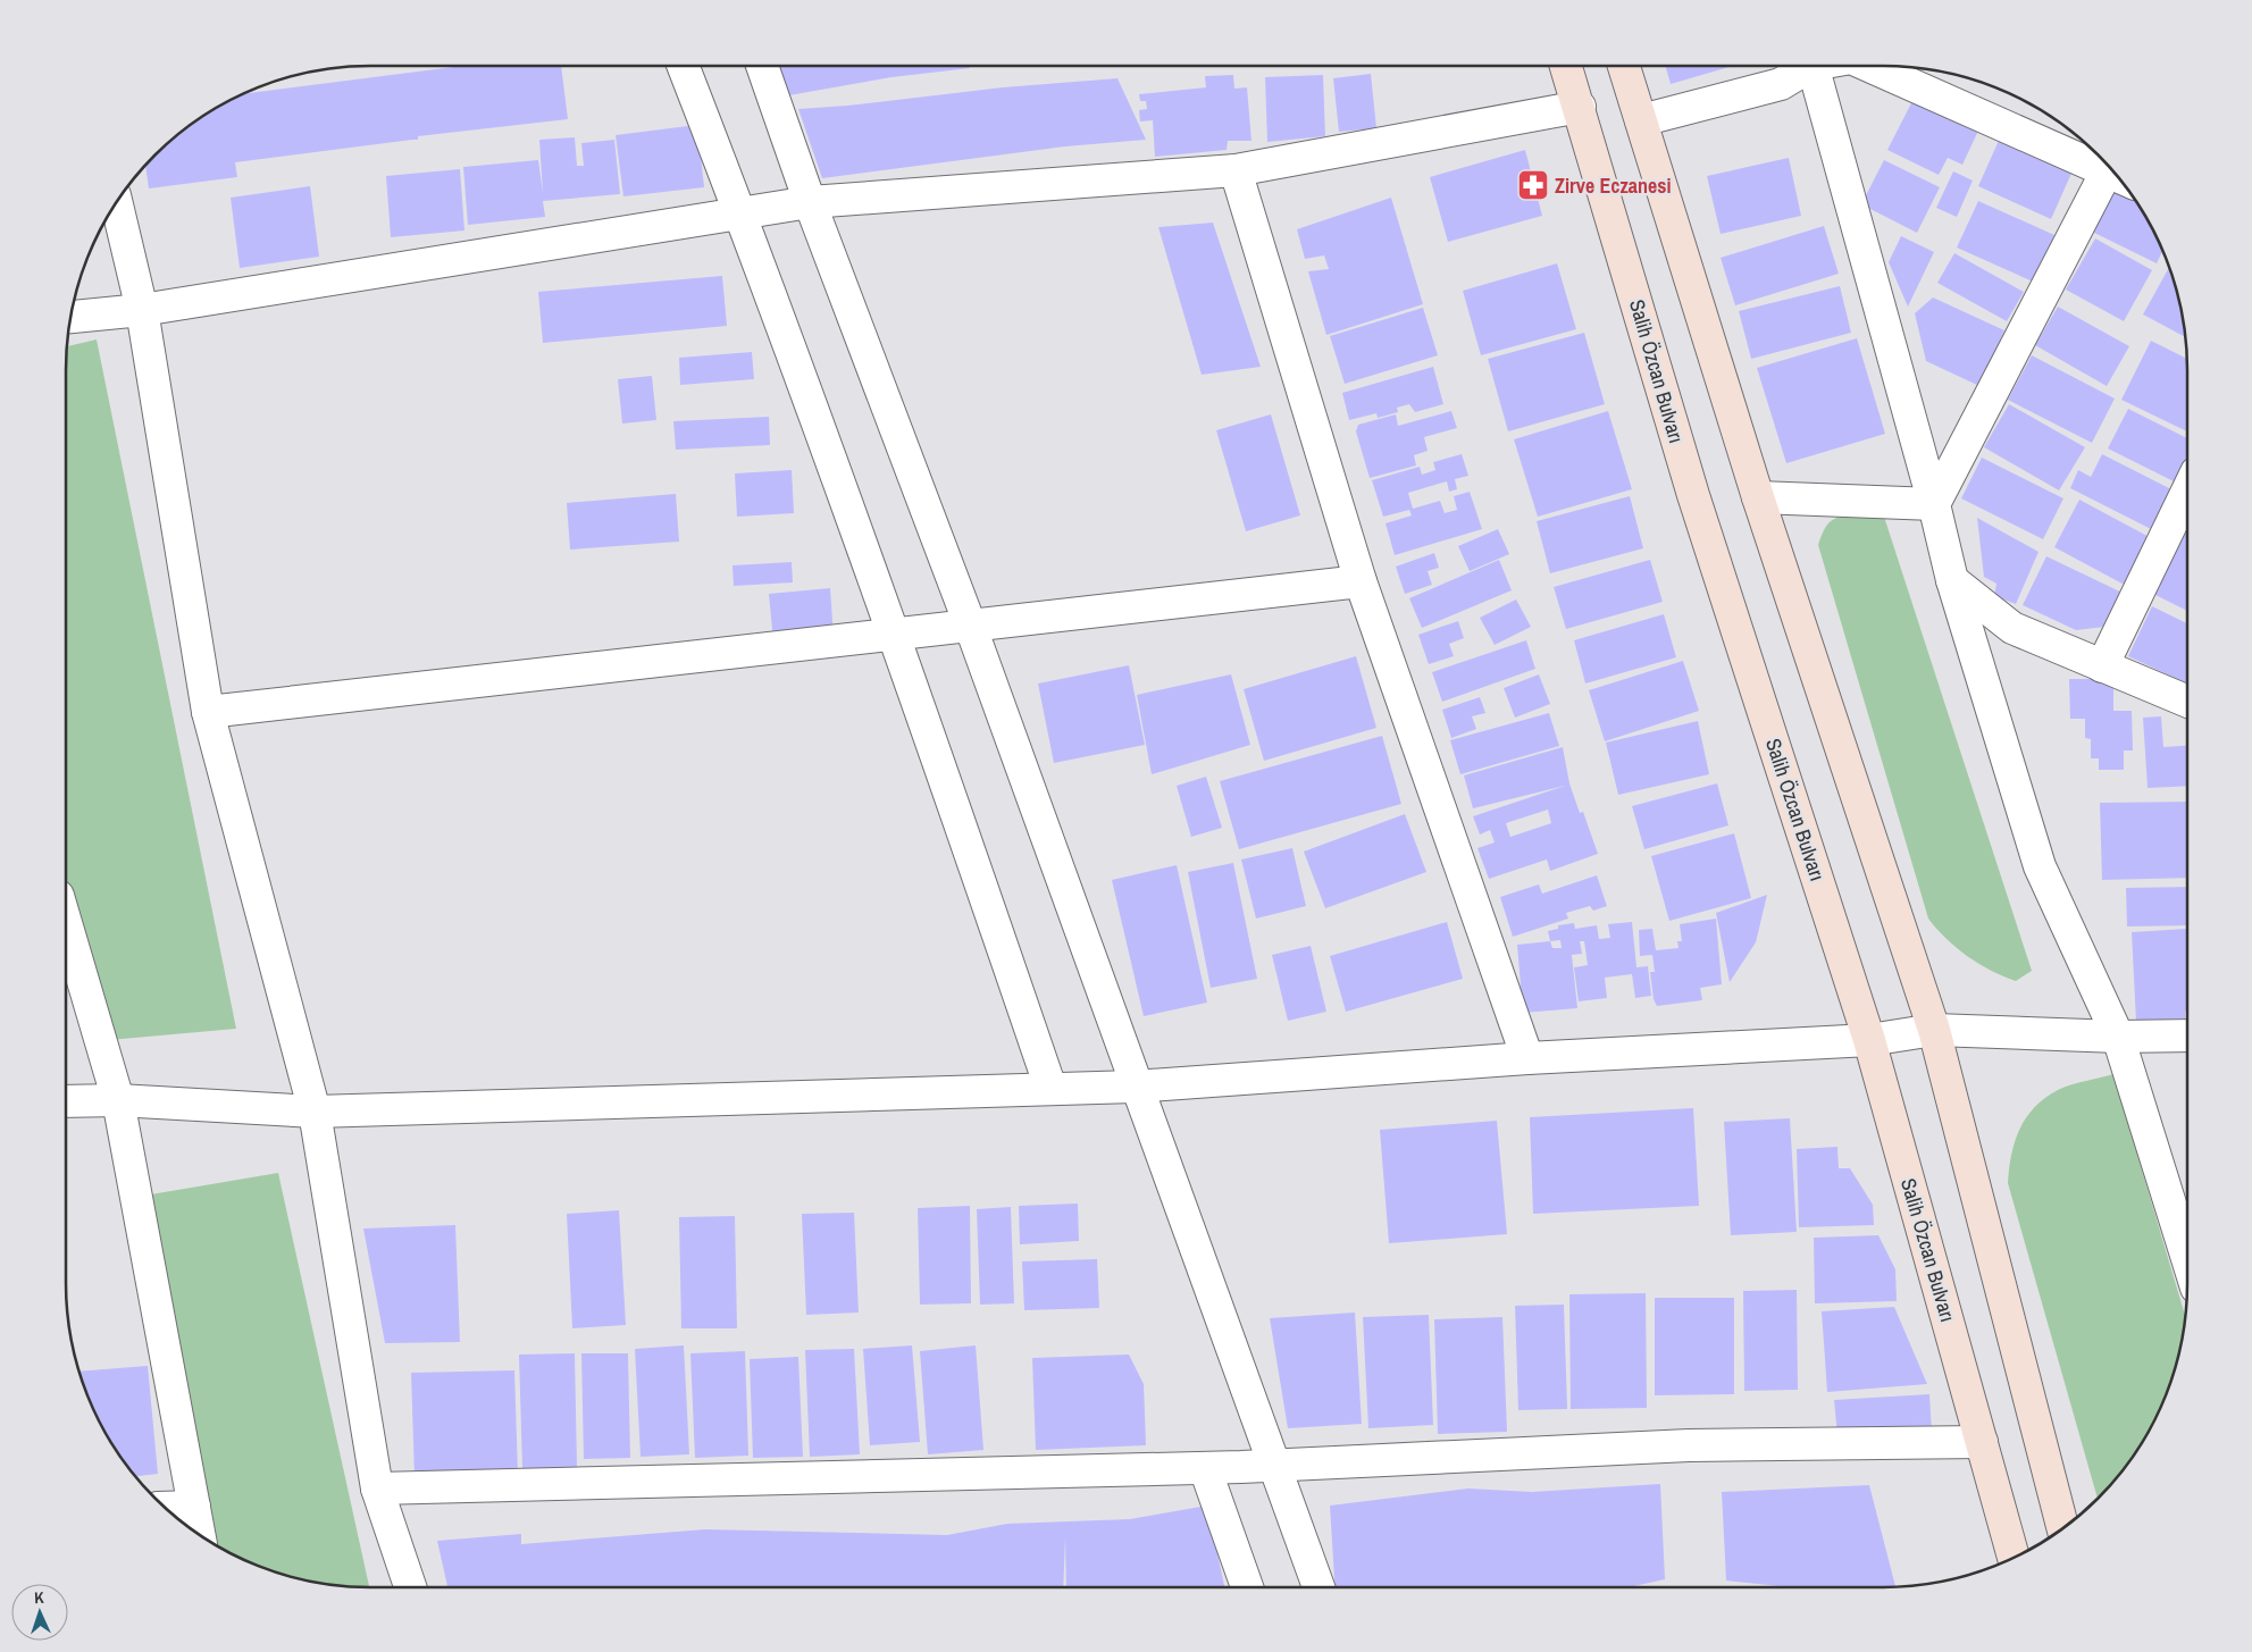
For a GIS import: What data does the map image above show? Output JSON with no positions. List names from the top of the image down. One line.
{"streets":{"main road":["Salih Özcan Bulvarı"]},"places":{"pharmacy":["Zirve Eczanesi"]},"north":"top"}
